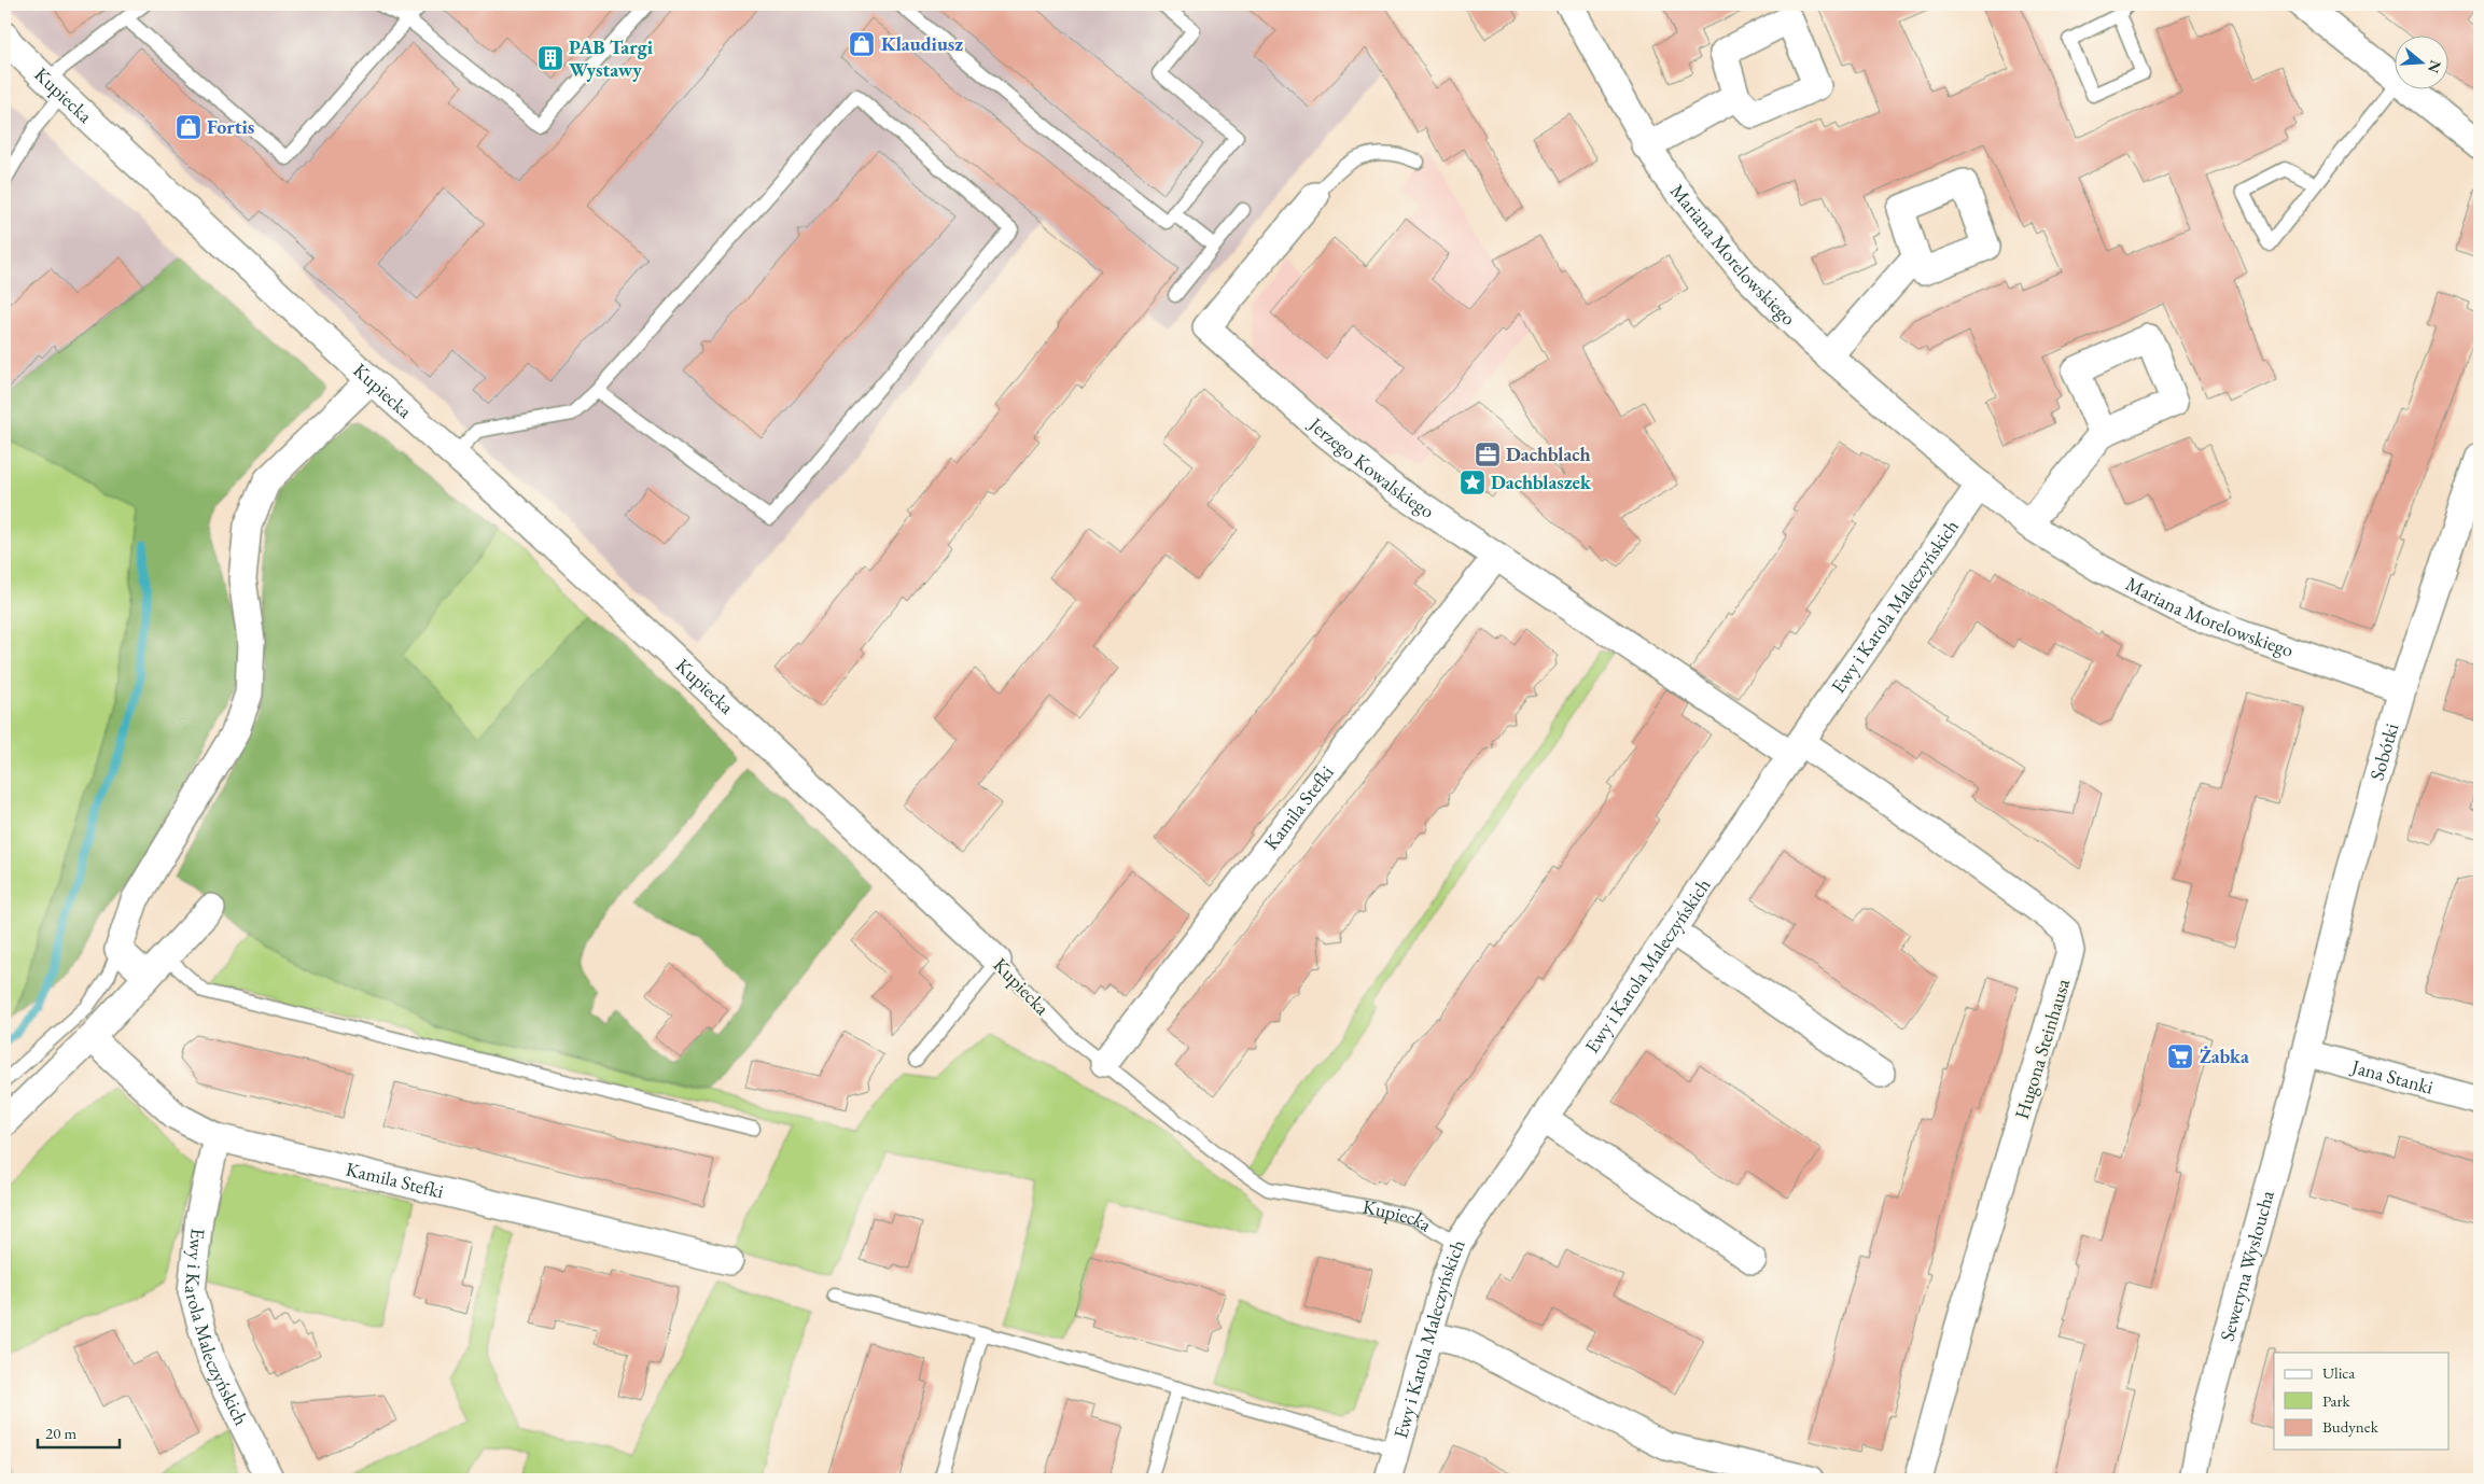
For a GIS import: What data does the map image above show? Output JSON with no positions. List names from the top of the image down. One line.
{"streets":{"street":["Kupiecka","Mariana Morelowskiego","Jerzego Kowalskiego","Ewy i Karola Maleczyńskich","Sobótki","Kamila Stefki","Hugona Steinhausa","Jana Stanki","Seweryna Wysłoucha"]},"crossings":[["Kupiecka","Ewy i Karola Maleczyńskich"],["Kupiecka","Kamila Stefki"],["Mariana Morelowskiego","Ewy i Karola Maleczyńskich"],["Mariana Morelowskiego","Sobótki"],["Jerzego Kowalskiego","Ewy i Karola Maleczyńskich"],["Jerzego Kowalskiego","Kamila Stefki"],["Jerzego Kowalskiego","Hugona Steinhausa"],["Ewy i Karola Maleczyńskich","Kamila Stefki"],["Ewy i Karola Maleczyńskich","Hugona Steinhausa"],["Sobótki","Jana Stanki"],["Sobótki","Seweryna Wysłoucha"],["Jana Stanki","Seweryna Wysłoucha"]],"places":{"shop":["Klaudiusz","Fortis"],"building":["PAB Targi Wystawy"],"office":["Dachblach"],"place":["Dachblaszek"],"supermarket":["Żabka"]},"legend":["Ulica","Park","Budynek"],"scale_bar":"20 m","north":"right"}
